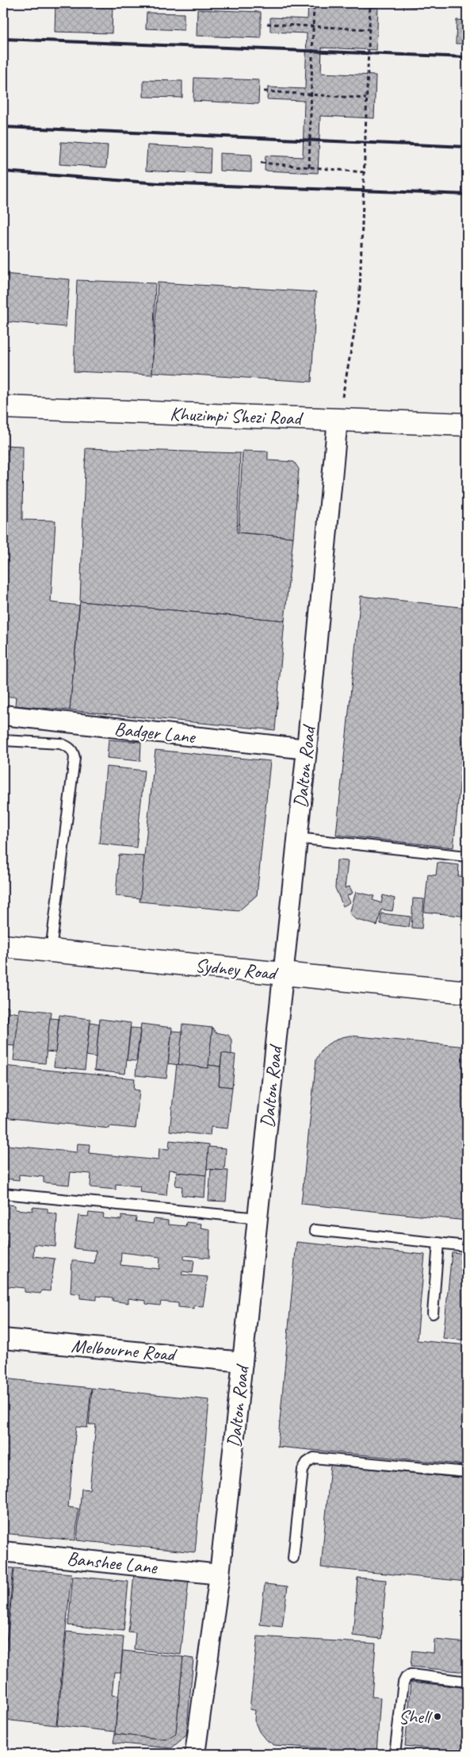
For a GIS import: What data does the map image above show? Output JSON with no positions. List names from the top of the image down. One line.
{"streets":{"main road":["Khuzimpi Shezi Road","Sydney Road"],"street":["Badger Lane","Dalton Road","Melbourne Road","Banshee Lane"]},"crossings":[["Khuzimpi Shezi Road","Dalton Road"],["Badger Lane","Dalton Road"],["Dalton Road","Sydney Road"],["Dalton Road","Melbourne Road"],["Dalton Road","Banshee Lane"]],"places":["Shell"]}
